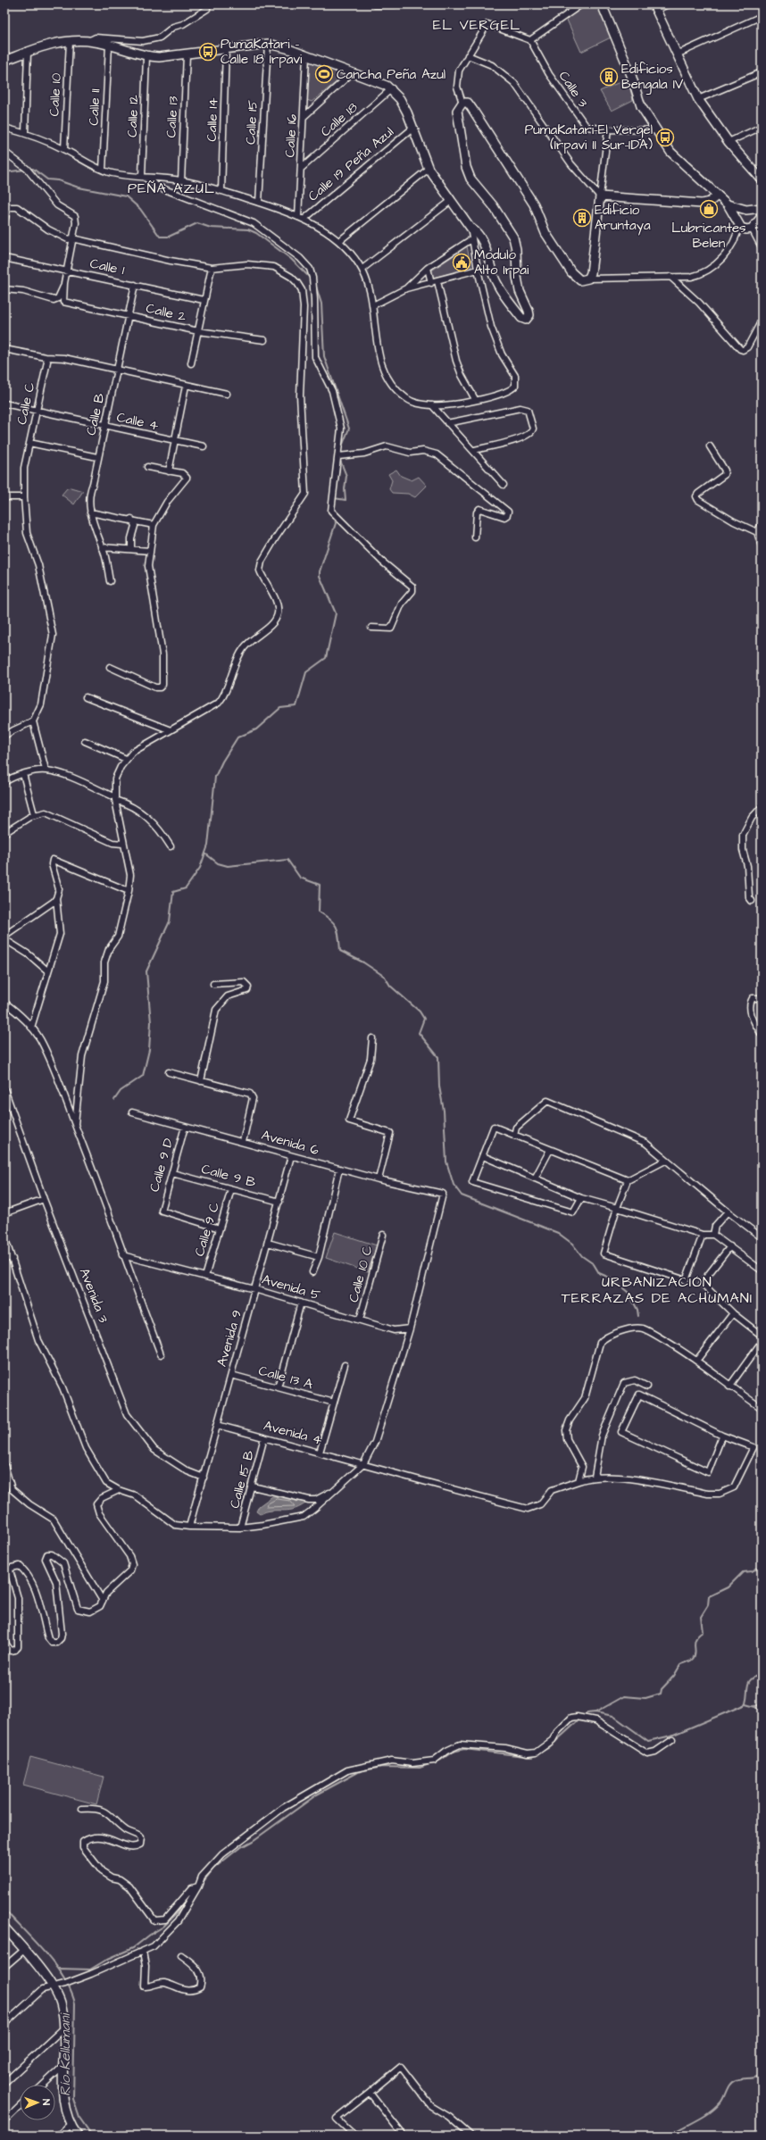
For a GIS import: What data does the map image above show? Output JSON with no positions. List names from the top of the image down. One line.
{"streets":{"street":["Calle 3","Calle 10","Calle 11","Calle 12","Calle 13","Calle 14","Calle 18","Calle 15","Calle 16","Calle 19 Peña Azul","Calle 1","Calle 2","Calle C","Calle B","Calle 4","Avenida 6","Calle 9 D","Calle 9 B","Calle 9 C","Calle 10 C","Avenida 5","Avenida 3","Avenida 9","Calle 13 A","Avenida 4","Calle 15 B"]},"crossings":[["Calle 18","Calle 16"],["Calle 1","Calle B"],["Calle 2","Calle B"],["Calle C","Calle 4"],["Calle B","Calle 4"],["Avenida 6","Calle 9 D"],["Avenida 6","Avenida 5"],["Avenida 6","Avenida 9"],["Calle 9 D","Calle 9 B"],["Calle 9 D","Calle 9 C"],["Calle 9 B","Calle 9 C"],["Calle 9 B","Avenida 9"],["Calle 9 C","Avenida 5"],["Calle 10 C","Avenida 5"],["Avenida 5","Avenida 9"],["Avenida 3","Avenida 9"],["Avenida 9","Calle 13 A"],["Avenida 9","Avenida 4"],["Avenida 4","Calle 15 B"]],"districts":["EL VERGEL","PEÑA AZUL","URBANIZACIÓN TERRAZAS DE ACHUMANI"],"water":["Río Kellumani"],"places":{"bus stop":["PumaKatari - Calle 18 Irpavi","PumaKatari-El Vergel (Irpavi II Sur-IDA)"],"sports":["Cancha Peña Azul"],"building":["Edificios Bengala IV","Edificio Aruntaya"],"shop":["Lubricantes Belen"],"public building":["Modulo Alto Irpai"]},"north":"right"}
